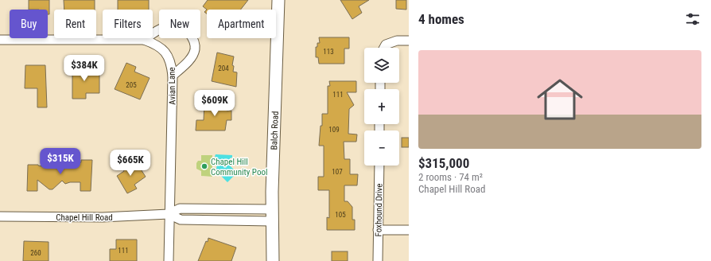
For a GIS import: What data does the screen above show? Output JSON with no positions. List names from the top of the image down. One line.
{"streets":{"street":["Avian Lane","Balch Road","Foxhound Drive","Chapel Hill Road"]},"crossings":[["Avian Lane","Chapel Hill Road"],["Balch Road","Chapel Hill Road"]],"places":["Chapel Hill Community Pool"],"house_numbers":["113","204","205","111","109","107","105","111","260"],"page":{"heading":"4 homes","chip":["Buy","Rent","Filters","New","Apartment"],"list":[{"name":"$315,000","note":"2 rooms · 74 m² · Chapel Hill Road"}],"map_buttons":["+","−"],"price":["$384K","$609K","$315K","$665K"]}}
